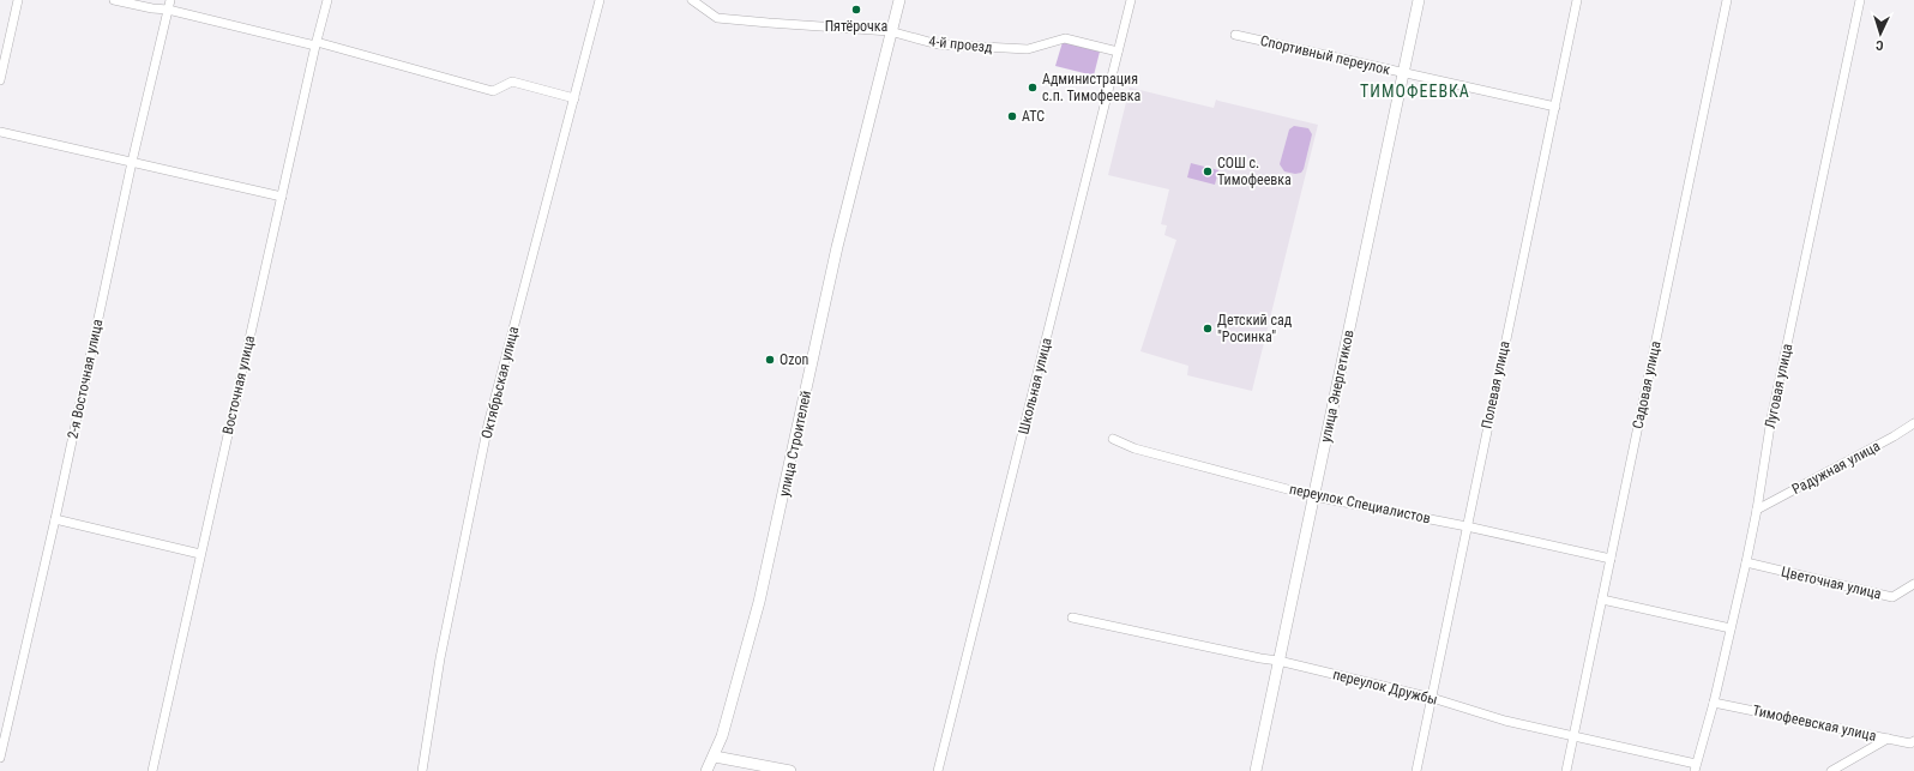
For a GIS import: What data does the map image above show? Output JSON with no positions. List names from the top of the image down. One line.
{"streets":{"street":["4-й проезд","Спортивный переулок","2-я Восточная улица","Октябрьская улица","Восточная улица","Полевая улица","Садовая улица","Школьная улица","улица Энергетиков","Луговая улица","улица Строителей","Радужная улица","переулок Специалистов","Цветочная улица","переулок Дружбы","Тимофеевская улица"]},"crossings":[["4-й проезд","Школьная улица"],["4-й проезд","улица Строителей"],["Спортивный переулок","Полевая улица"],["Спортивный переулок","улица Энергетиков"],["Полевая улица","переулок Специалистов"],["Полевая улица","переулок Дружбы"],["Садовая улица","переулок Специалистов"],["Садовая улица","переулок Дружбы"],["улица Энергетиков","переулок Специалистов"],["улица Энергетиков","переулок Дружбы"],["Луговая улица","Радужная улица"],["Луговая улица","Цветочная улица"],["Луговая улица","переулок Дружбы"],["Луговая улица","Тимофеевская улица"]],"districts":["ТИМОФЕЕВКА"],"places":["Пятёрочка","Администрация с.п. Тимофеевка","АТС","СОШ с. Тимофеевка","Детский сад \"Росинка\"","Ozon"],"north":"bottom"}
